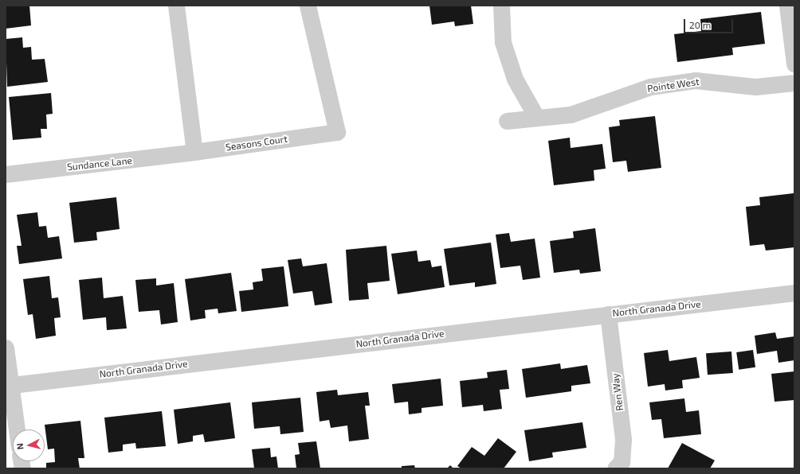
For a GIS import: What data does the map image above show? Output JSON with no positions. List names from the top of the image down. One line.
{"streets":{"street":["Pointe West","Seasons Court","Sundance Lane","North Granada Drive","Ren Way"]},"crossings":[["Seasons Court","Sundance Lane"],["North Granada Drive","Ren Way"]],"scale_bar":"20 m","north":"left"}
